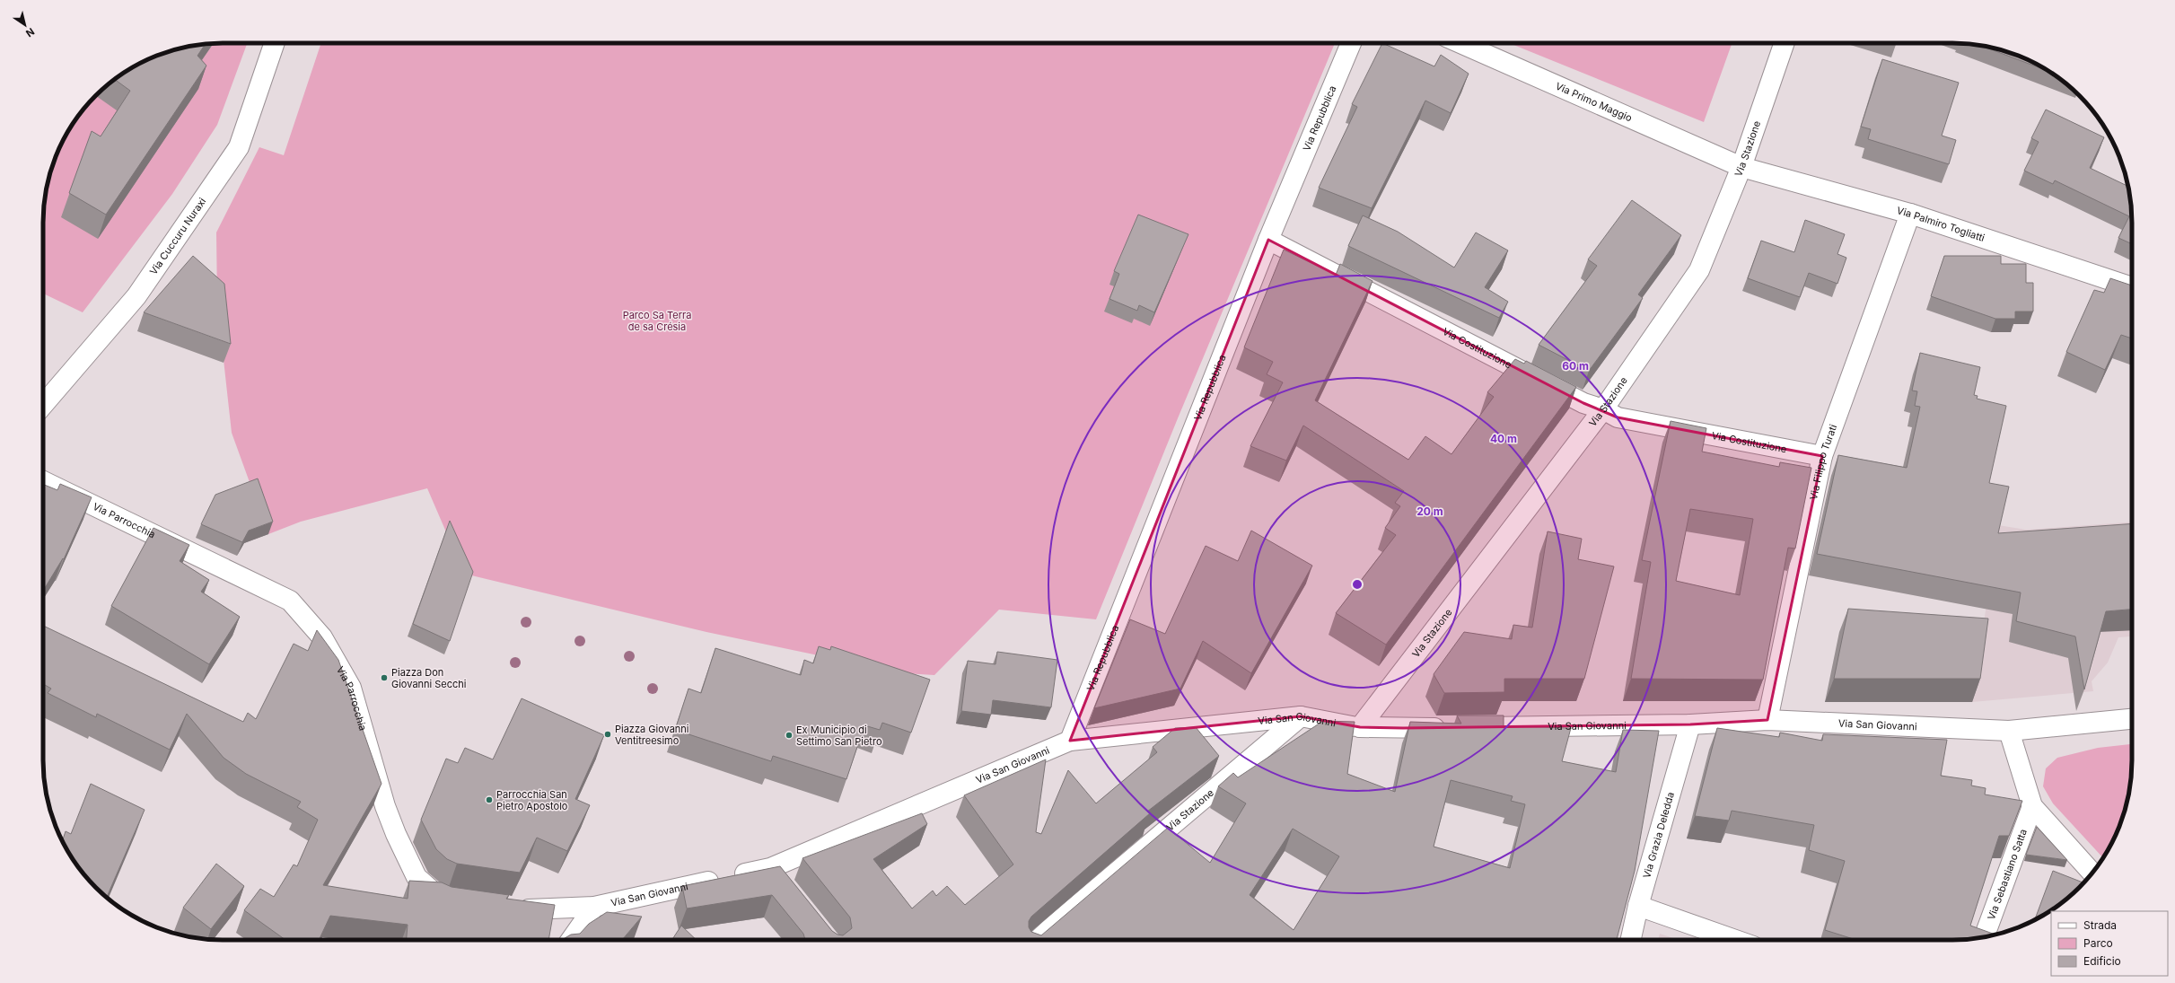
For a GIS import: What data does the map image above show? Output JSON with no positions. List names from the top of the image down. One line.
{"streets":{"street":["Via Primo Maggio","Via Repubblica","Via Stazione","Via Palmiro Togliatti","Via Cuccuru Nuraxi","Via Costituzione","Via Filippo Turati","Via Parrocchia","Via San Giovanni","Via Grazia Deledda","Via Sebastiano Satta"]},"crossings":[["Via Primo Maggio","Via Stazione"],["Via Primo Maggio","Via Palmiro Togliatti"],["Via Repubblica","Via Costituzione"],["Via Repubblica","Via San Giovanni"],["Via Stazione","Via Palmiro Togliatti"],["Via Stazione","Via Costituzione"],["Via Stazione","Via San Giovanni"],["Via Palmiro Togliatti","Via Filippo Turati"],["Via Costituzione","Via Filippo Turati"],["Via Filippo Turati","Via San Giovanni"],["Via San Giovanni","Via Grazia Deledda"]],"parks":["Parco Sa Terra de sa Crésia"],"places":["Piazza Don Giovanni Secchi","Piazza Giovanni Ventitreesimo","Ex Municipio di Settimo San Pietro","Parrocchia San Pietro Apostolo"],"legend":["Strada","Parco","Edificio"],"north":"bottom right","rings":["60 m","40 m","20 m"]}
